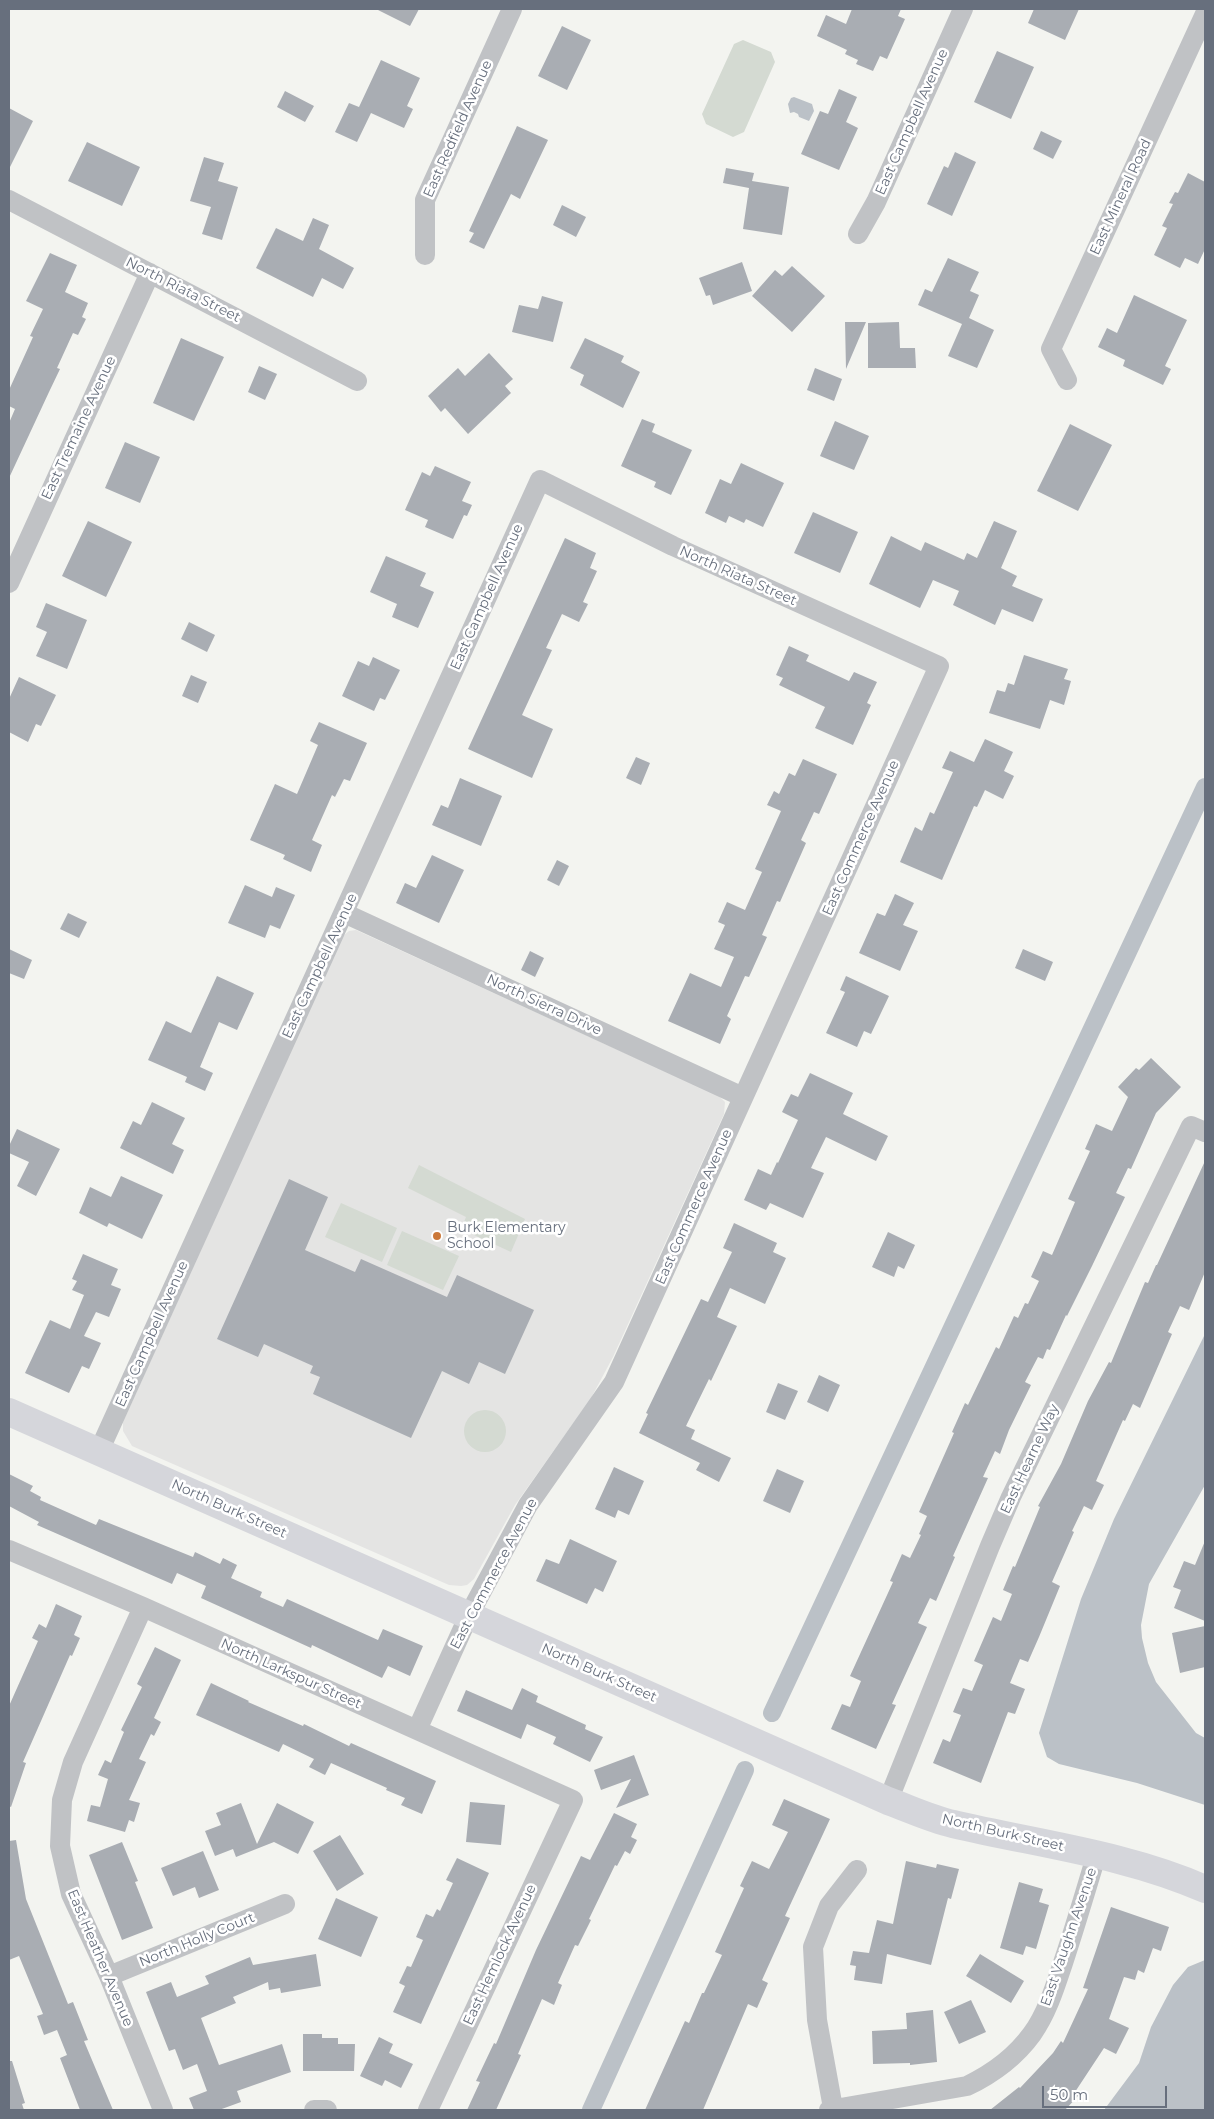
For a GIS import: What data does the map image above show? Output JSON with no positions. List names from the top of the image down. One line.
{"streets":{"street":["East Campbell Avenue","East Redfield Avenue","East Mineral Road","North Riata Street","East Tremaine Avenue","East Commerce Avenue","North Sierra Drive","East Hearne Way","North Burk Street","North Larkspur Street","East Vaughn Avenue","North Holly Court","East Hemlock Avenue","East Heather Avenue"]},"crossings":[["East Campbell Avenue","North Riata Street"],["East Campbell Avenue","North Sierra Drive"],["East Campbell Avenue","North Burk Street"],["North Riata Street","East Tremaine Avenue"],["North Riata Street","East Commerce Avenue"],["East Commerce Avenue","North Sierra Drive"],["East Commerce Avenue","North Burk Street"],["East Commerce Avenue","North Larkspur Street"],["East Hearne Way","North Burk Street"],["North Burk Street","East Vaughn Avenue"],["North Larkspur Street","East Hemlock Avenue"],["North Larkspur Street","East Heather Avenue"],["North Holly Court","East Heather Avenue"]],"places":["Burk Elementary School"],"scale_bar":"50 m"}
